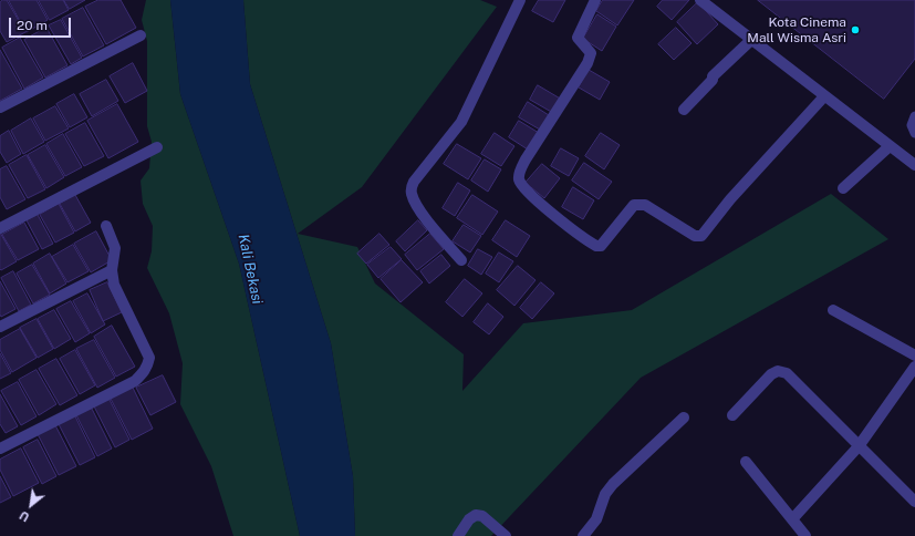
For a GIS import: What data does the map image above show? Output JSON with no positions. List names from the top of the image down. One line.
{"water":["Kali Bekasi"],"places":["Kota Cinema Mall Wisma Asri"],"scale_bar":"20 m","north":"bottom left"}
